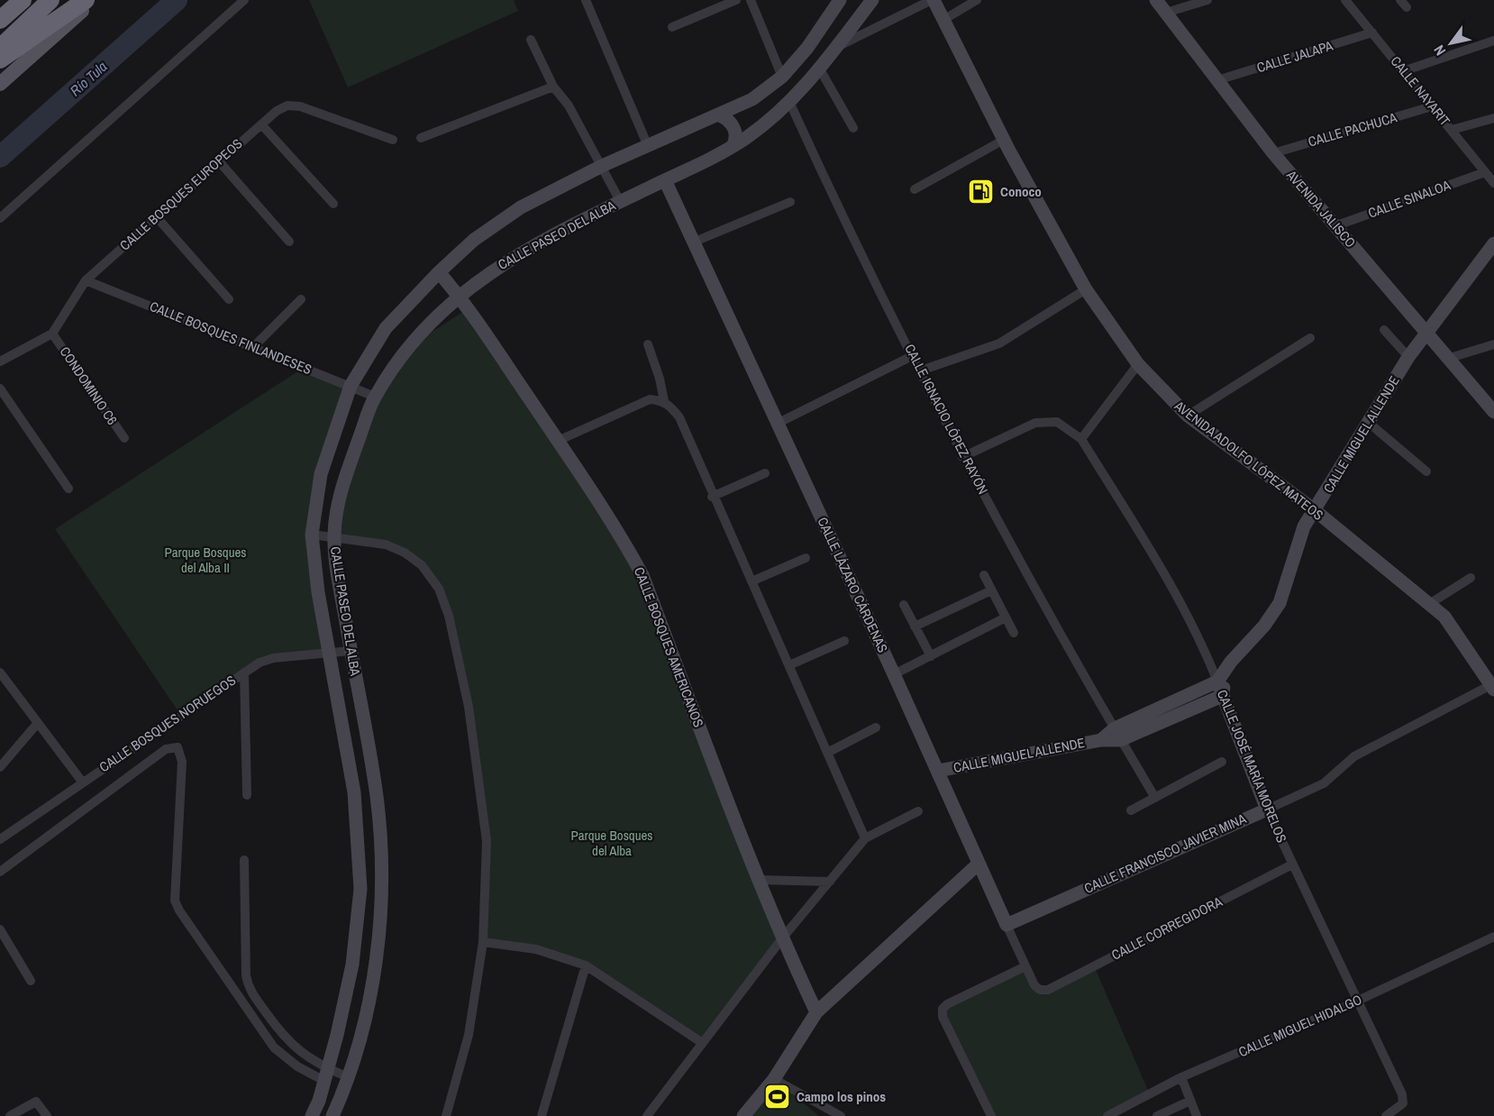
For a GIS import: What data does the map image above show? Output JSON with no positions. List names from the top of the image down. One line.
{"streets":{"street":["CALLE JALAPA","CALLE NAYARIT","CALLE PACHUCA","CALLE BOSQUES EUROPEOS","CALLE SINALOA","AVENIDA JALISCO","CALLE PASEO DEL ALBA","CALLE BOSQUES FINLANDESES","CONDOMINIO C6","CALLE IGNACIO LÓPEZ RAYÓN","CALLE MIGUEL ALLENDE","AVENIDA ADOLFO LÓPEZ MATEOS","CALLE LÁZARO CÁRDENAS","CALLE BOSQUES AMERICANOS","CALLE BOSQUES NORUEGOS","CALLE JOSÉ MARÍA MORELOS","CALLE FRANCISCO JAVIER MINA","CALLE CORREGIDORA","CALLE MIGUEL HIDALGO"]},"crossings":[["CALLE JALAPA","CALLE NAYARIT"],["CALLE JALAPA","AVENIDA JALISCO"],["CALLE NAYARIT","CALLE PACHUCA"],["CALLE NAYARIT","CALLE SINALOA"],["CALLE PACHUCA","AVENIDA JALISCO"],["CALLE BOSQUES EUROPEOS","CALLE BOSQUES FINLANDESES"],["CALLE BOSQUES EUROPEOS","CONDOMINIO C6"],["CALLE SINALOA","AVENIDA JALISCO"],["AVENIDA JALISCO","CALLE MIGUEL ALLENDE"],["CALLE PASEO DEL ALBA","CALLE BOSQUES FINLANDESES"],["CALLE PASEO DEL ALBA","CALLE IGNACIO LÓPEZ RAYÓN"],["CALLE PASEO DEL ALBA","CALLE LÁZARO CÁRDENAS"],["CALLE PASEO DEL ALBA","CALLE BOSQUES AMERICANOS"],["CALLE PASEO DEL ALBA","CALLE BOSQUES NORUEGOS"],["CALLE IGNACIO LÓPEZ RAYÓN","CALLE MIGUEL ALLENDE"],["CALLE IGNACIO LÓPEZ RAYÓN","CALLE JOSÉ MARÍA MORELOS"],["CALLE MIGUEL ALLENDE","AVENIDA ADOLFO LÓPEZ MATEOS"],["CALLE MIGUEL ALLENDE","CALLE LÁZARO CÁRDENAS"],["CALLE MIGUEL ALLENDE","CALLE JOSÉ MARÍA MORELOS"],["AVENIDA ADOLFO LÓPEZ MATEOS","CALLE FRANCISCO JAVIER MINA"],["CALLE LÁZARO CÁRDENAS","CALLE FRANCISCO JAVIER MINA"],["CALLE LÁZARO CÁRDENAS","CALLE CORREGIDORA"],["CALLE JOSÉ MARÍA MORELOS","CALLE FRANCISCO JAVIER MINA"],["CALLE JOSÉ MARÍA MORELOS","CALLE CORREGIDORA"],["CALLE JOSÉ MARÍA MORELOS","CALLE MIGUEL HIDALGO"]],"water":["Río Tula"],"parks":["Parque Bosques del Alba II","Parque Bosques del Alba"],"places":{"fuel station":["Conoco"],"sports":["Campo los pinos"]},"north":"bottom left"}
